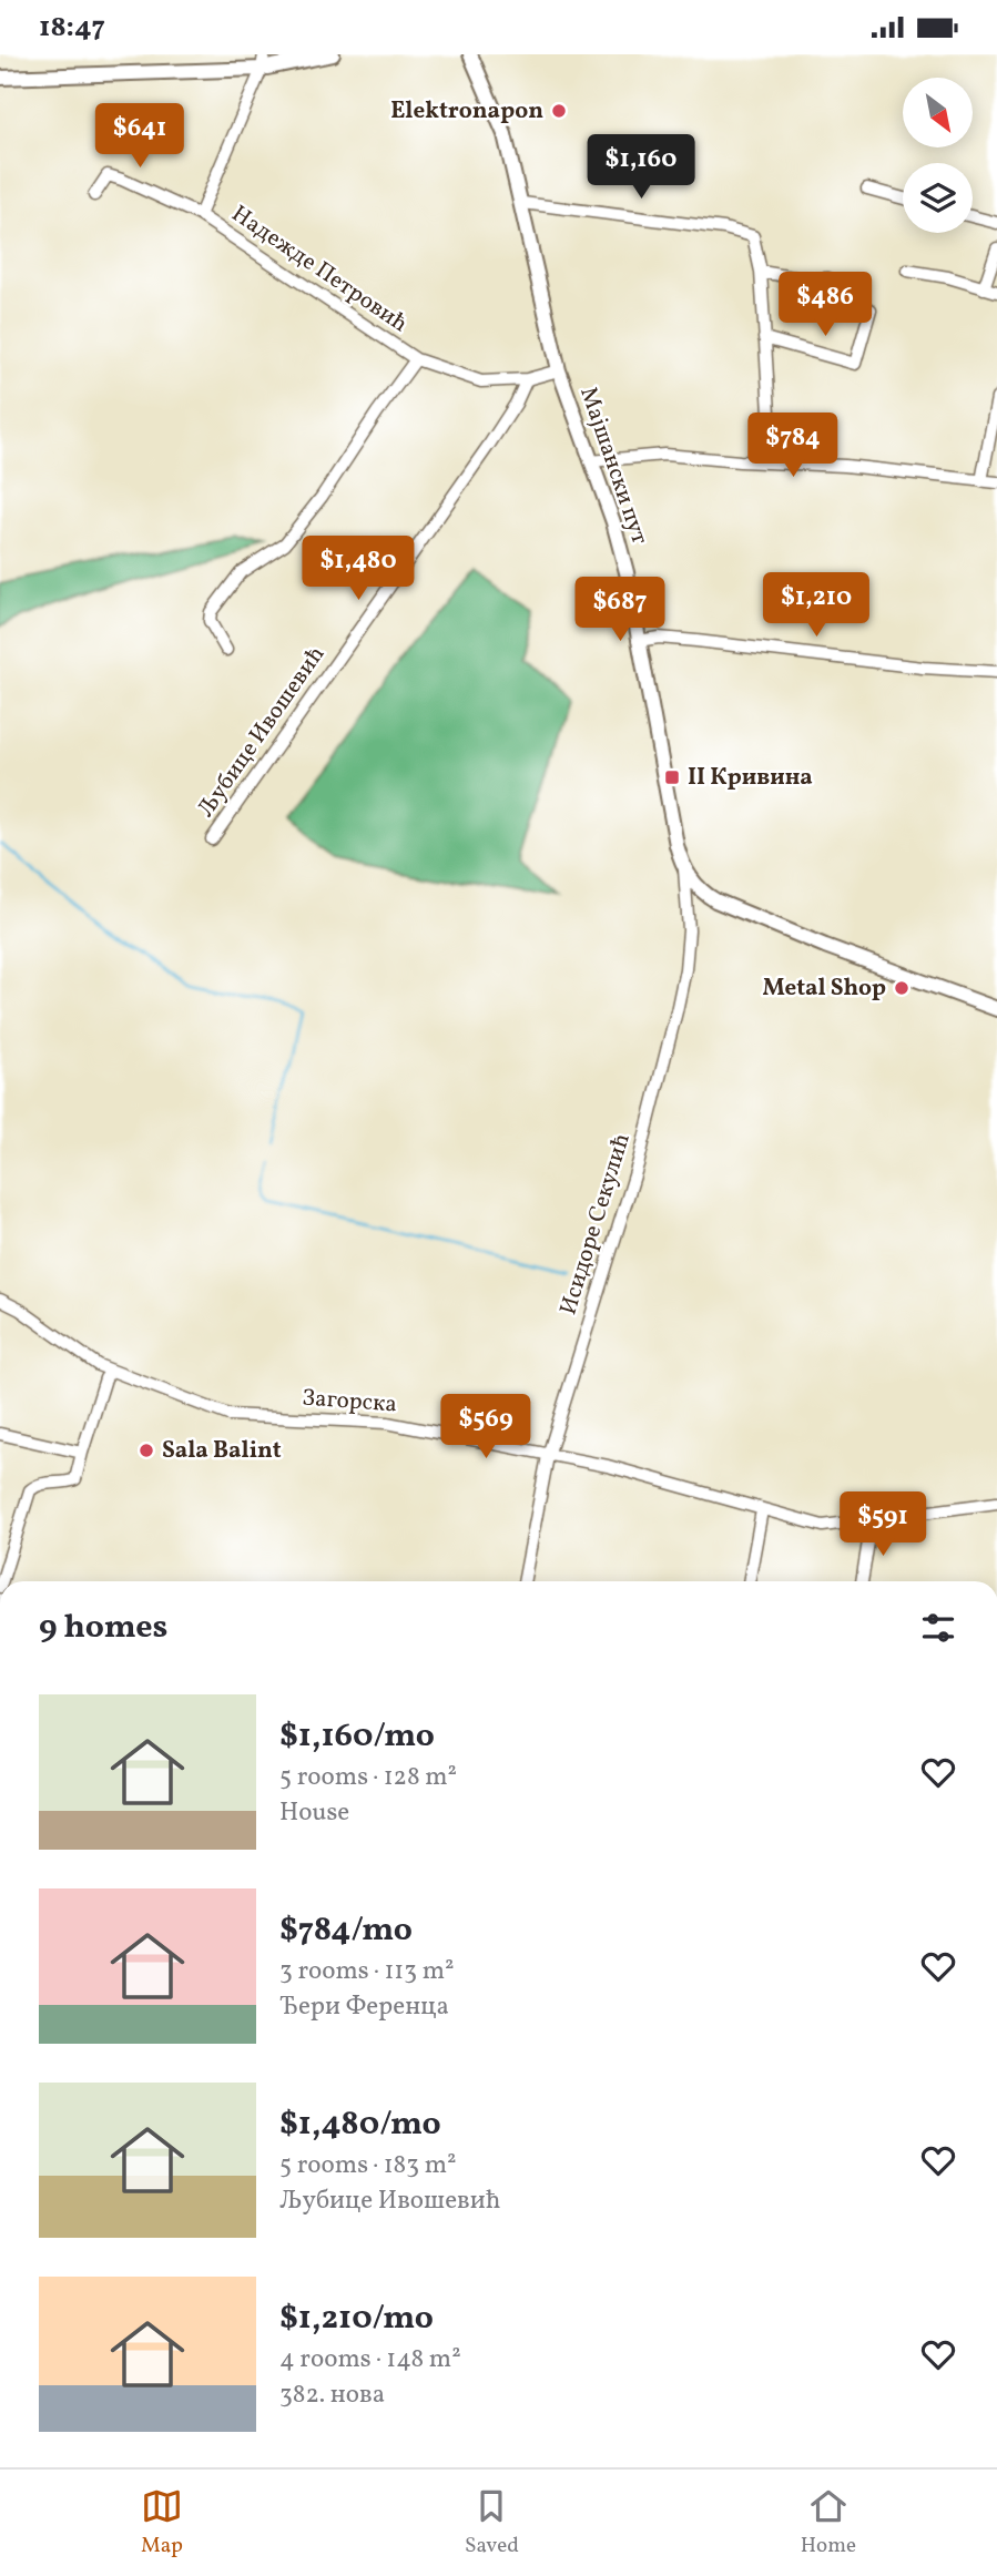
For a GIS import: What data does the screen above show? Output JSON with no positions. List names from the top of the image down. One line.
{"streets":{"street":["Надежде Петровић","Мајшански пут","Љубице Ивошевић","Исидоре Секулић","Загорска"]},"crossings":[["Надежде Петровић","Мајшански пут"],["Надежде Петровић","Љубице Ивошевић"],["Мајшански пут","Исидоре Секулић"],["Исидоре Секулић","Загорска"]],"places":{"other":["Elektronapon","Metal Shop","Sala Balint"],"transit":["II Кривина"]},"north":"bottom right","page":{"status":"18:47","price":["$641","$1,160","$486","$784","$1,480","$1,210","$687","$569","$591"],"heading":"9 homes","list":[{"name":"$1,160/mo","note":"5 rooms · 128 m² · House"},{"name":"$784/mo","note":"3 rooms · 113 m² · Ђери Ференца"},{"name":"$1,480/mo","note":"5 rooms · 183 m² · Љубице Ивошевић"},{"name":"$1,210/mo","note":"4 rooms · 148 m² · 382. нова"}],"tabs":["Map","Saved","Home"]}}
